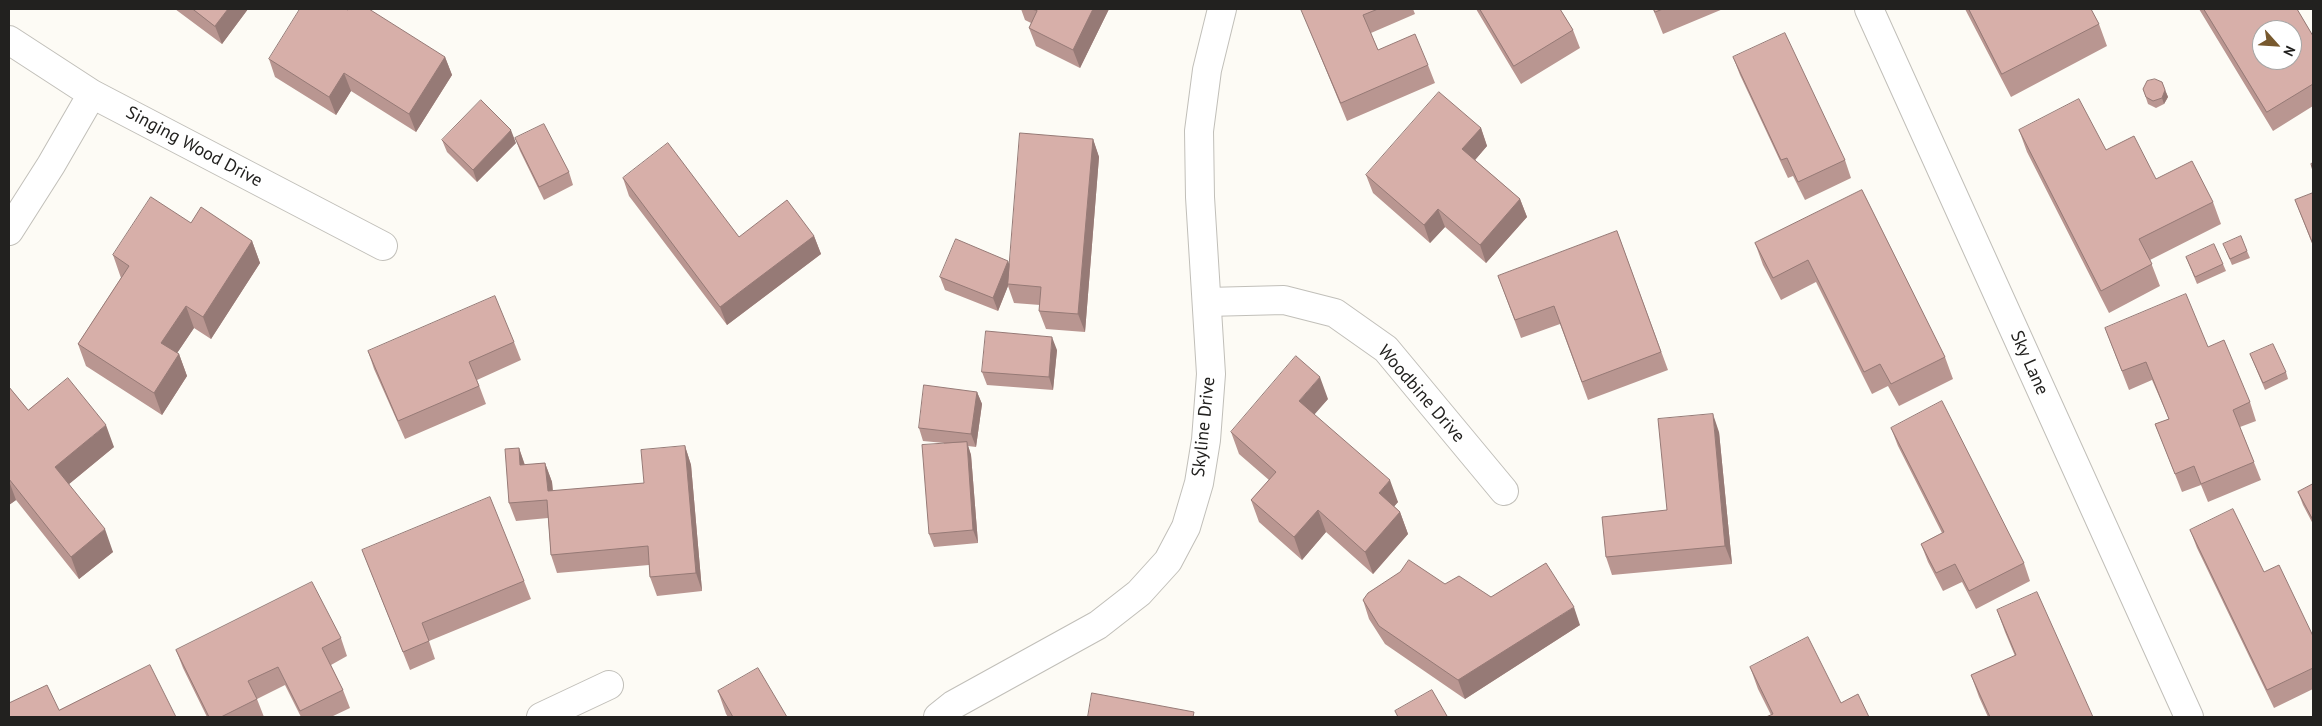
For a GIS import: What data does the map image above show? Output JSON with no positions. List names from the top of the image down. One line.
{"streets":{"street":["Singing Wood Drive","Sky Lane","Woodbine Drive","Skyline Drive"]},"crossings":[["Woodbine Drive","Skyline Drive"]],"north":"bottom right"}
